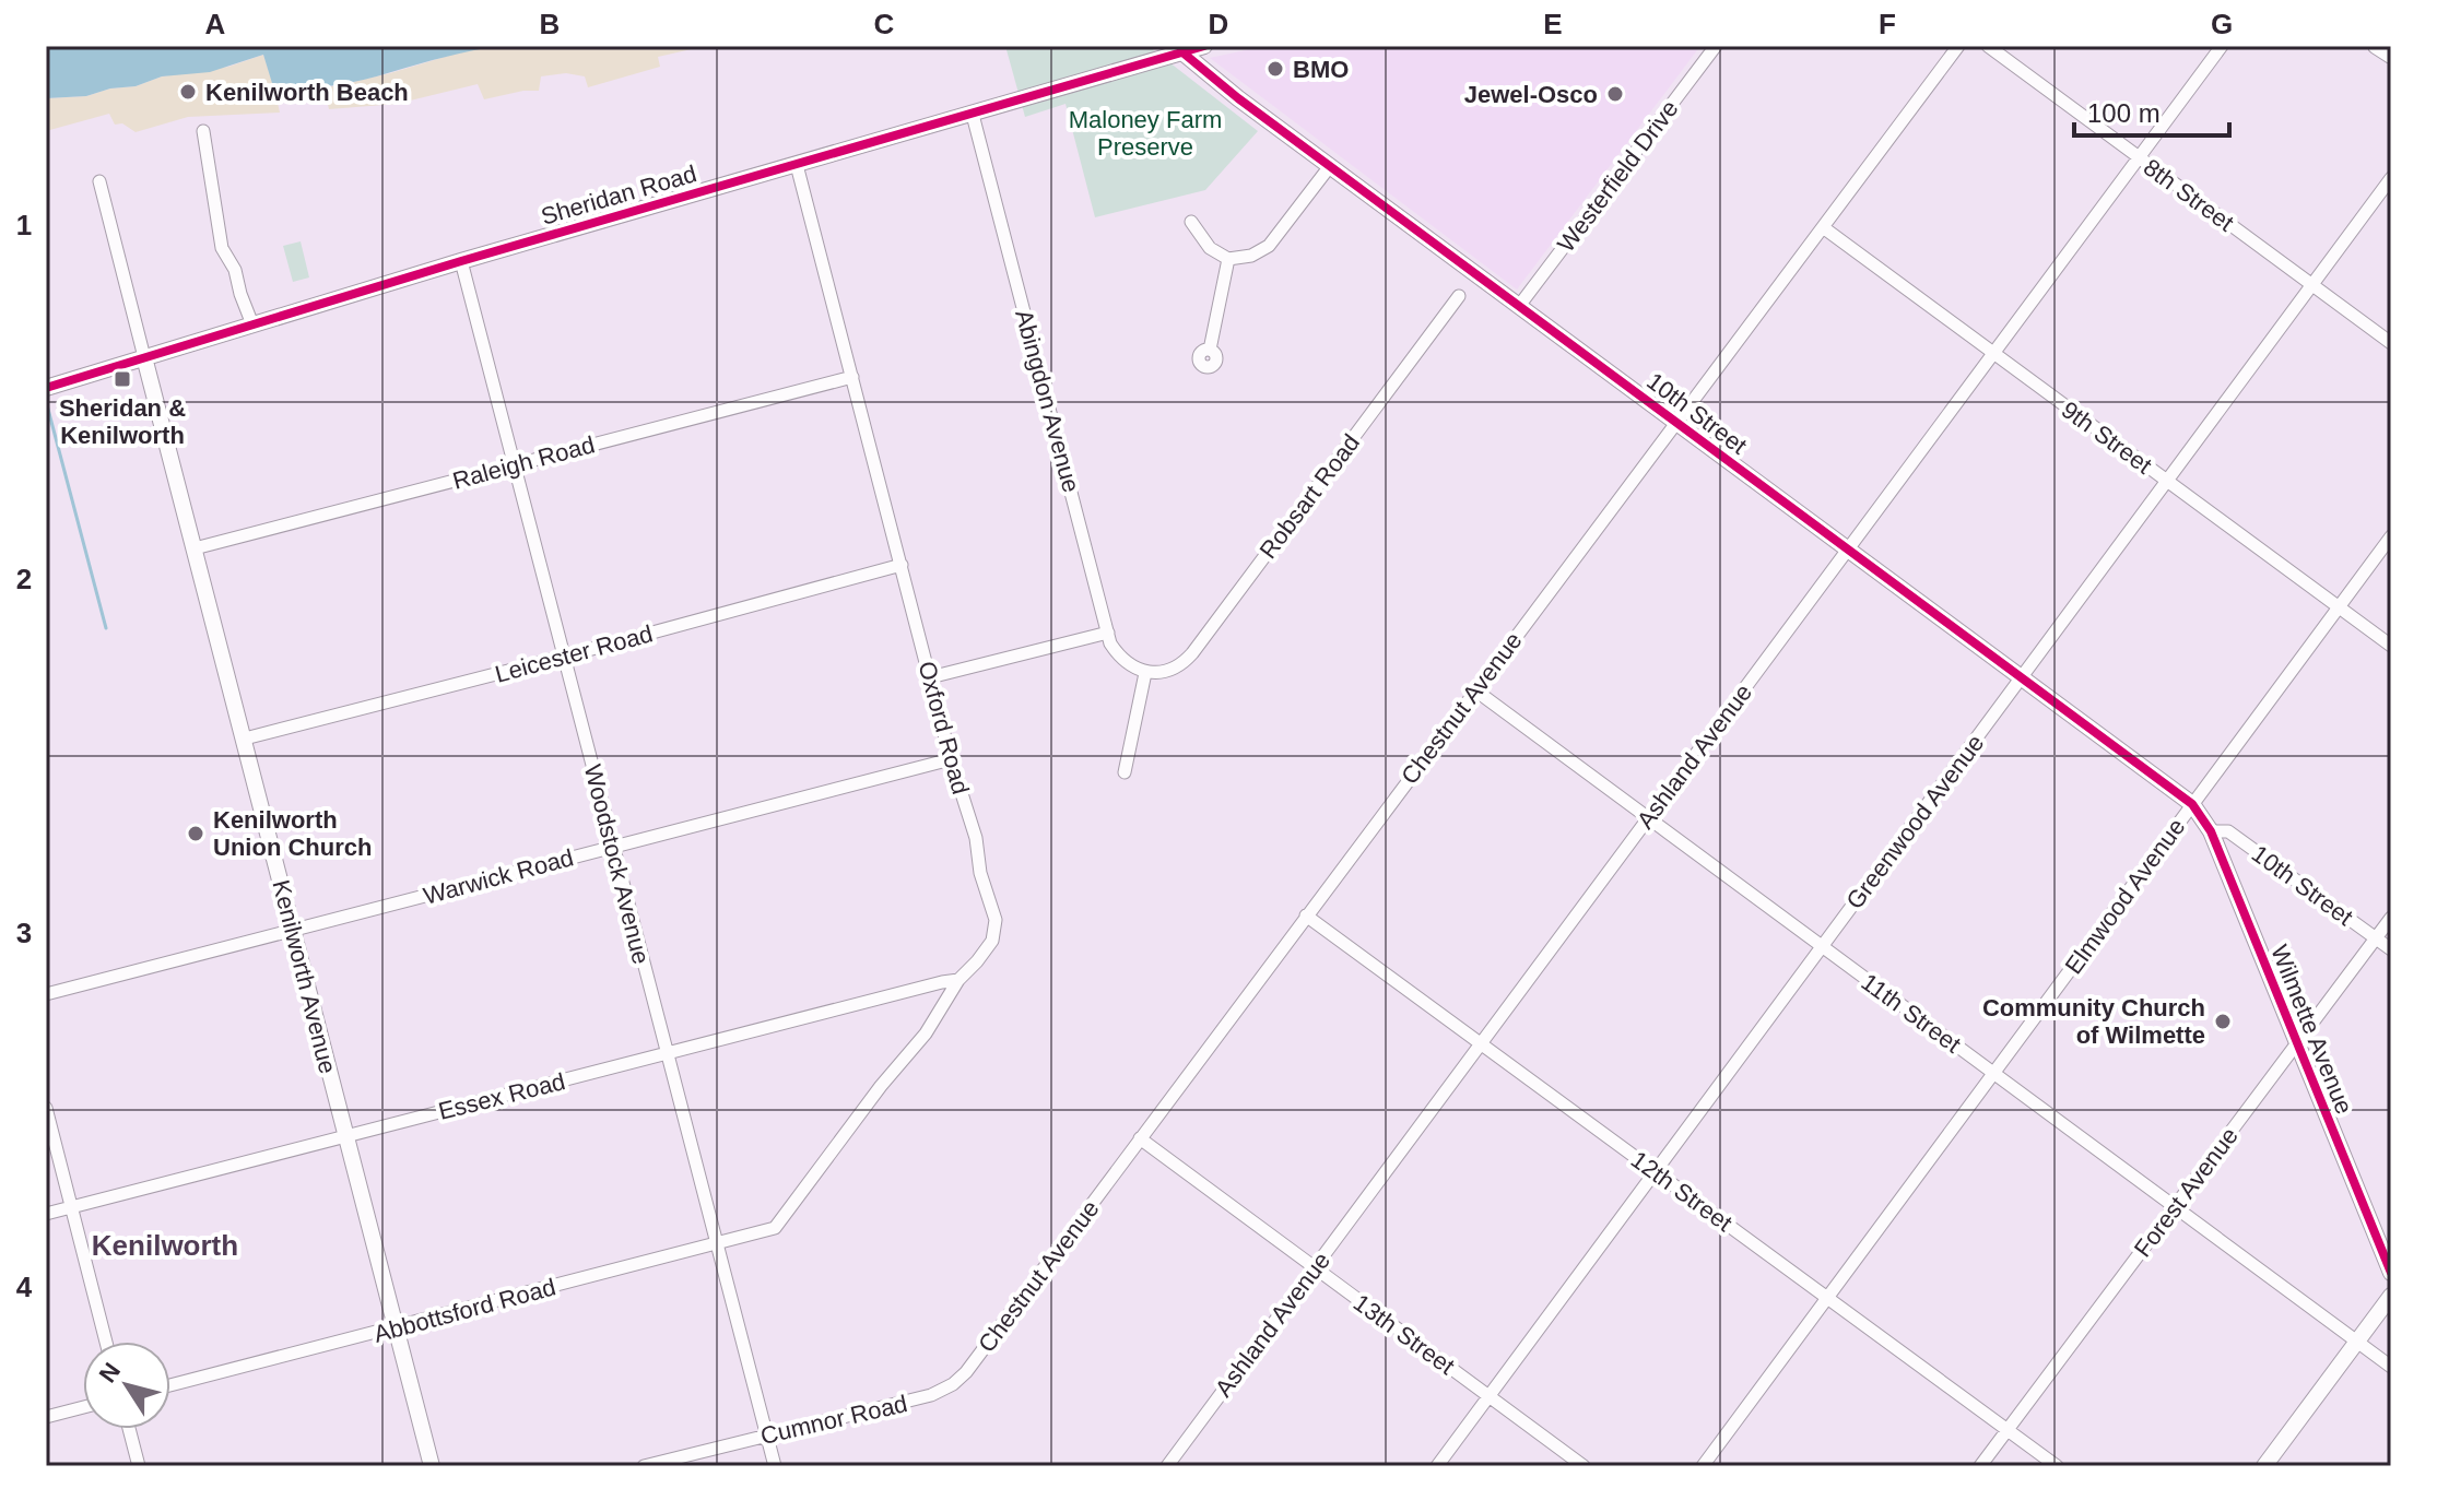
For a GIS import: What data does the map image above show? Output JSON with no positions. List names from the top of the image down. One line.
{"streets":{"street":["Westerfield Drive","Sheridan Road","8th Street","Abingdon Avenue","10th Street","9th Street","Raleigh Road","Robsart Road","Leicester Road","Chestnut Avenue","Oxford Road","Ashland Avenue","Greenwood Avenue","Woodstock Avenue","Warwick Road","Elmwood Avenue","Kenilworth Avenue","11th Street","Wilmette Avenue","Essex Road","12th Street","Forest Avenue","Abbottsford Road","13th Street","Cumnor Road"]},"crossings":[["Westerfield Drive","10th Street"],["Sheridan Road","Abingdon Avenue"],["Sheridan Road","10th Street"],["Sheridan Road","Oxford Road"],["Sheridan Road","Woodstock Avenue"],["Sheridan Road","Kenilworth Avenue"],["8th Street","Ashland Avenue"],["8th Street","Greenwood Avenue"],["Abingdon Avenue","Robsart Road"],["10th Street","Chestnut Avenue"],["10th Street","Ashland Avenue"],["10th Street","Greenwood Avenue"],["10th Street","Elmwood Avenue"],["10th Street","Wilmette Avenue"],["10th Street","Forest Avenue"],["9th Street","Chestnut Avenue"],["9th Street","Ashland Avenue"],["9th Street","Greenwood Avenue"],["9th Street","Elmwood Avenue"],["Raleigh Road","Oxford Road"],["Raleigh Road","Woodstock Avenue"],["Raleigh Road","Kenilworth Avenue"],["Leicester Road","Oxford Road"],["Leicester Road","Woodstock Avenue"],["Leicester Road","Kenilworth Avenue"],["Chestnut Avenue","11th Street"],["Chestnut Avenue","12th Street"],["Chestnut Avenue","13th Street"],["Chestnut Avenue","Cumnor Road"],["Oxford Road","Warwick Road"],["Oxford Road","Essex Road"],["Oxford Road","Abbottsford Road"],["Ashland Avenue","11th Street"],["Ashland Avenue","12th Street"],["Ashland Avenue","13th Street"],["Greenwood Avenue","11th Street"],["Greenwood Avenue","12th Street"],["Greenwood Avenue","13th Street"],["Woodstock Avenue","Warwick Road"],["Woodstock Avenue","Essex Road"],["Woodstock Avenue","Abbottsford Road"],["Woodstock Avenue","Cumnor Road"],["Warwick Road","Kenilworth Avenue"],["Elmwood Avenue","11th Street"],["Elmwood Avenue","Wilmette Avenue"],["Elmwood Avenue","12th Street"],["Kenilworth Avenue","Essex Road"],["Kenilworth Avenue","Abbottsford Road"],["11th Street","Forest Avenue"],["Wilmette Avenue","Forest Avenue"],["12th Street","Forest Avenue"]],"districts":["Kenilworth"],"parks":["Maloney Farm Preserve"],"places":{"other":["BMO","Kenilworth Beach","Jewel-Osco","Kenilworth Union Church","Community Church of Wilmette"],"transit":["Sheridan & Kenilworth"]},"scale_bar":"100 m","north":"top left","grid":{"columns":["A","B","C","D","E","F","G"],"rows":["1","2","3","4"]}}
